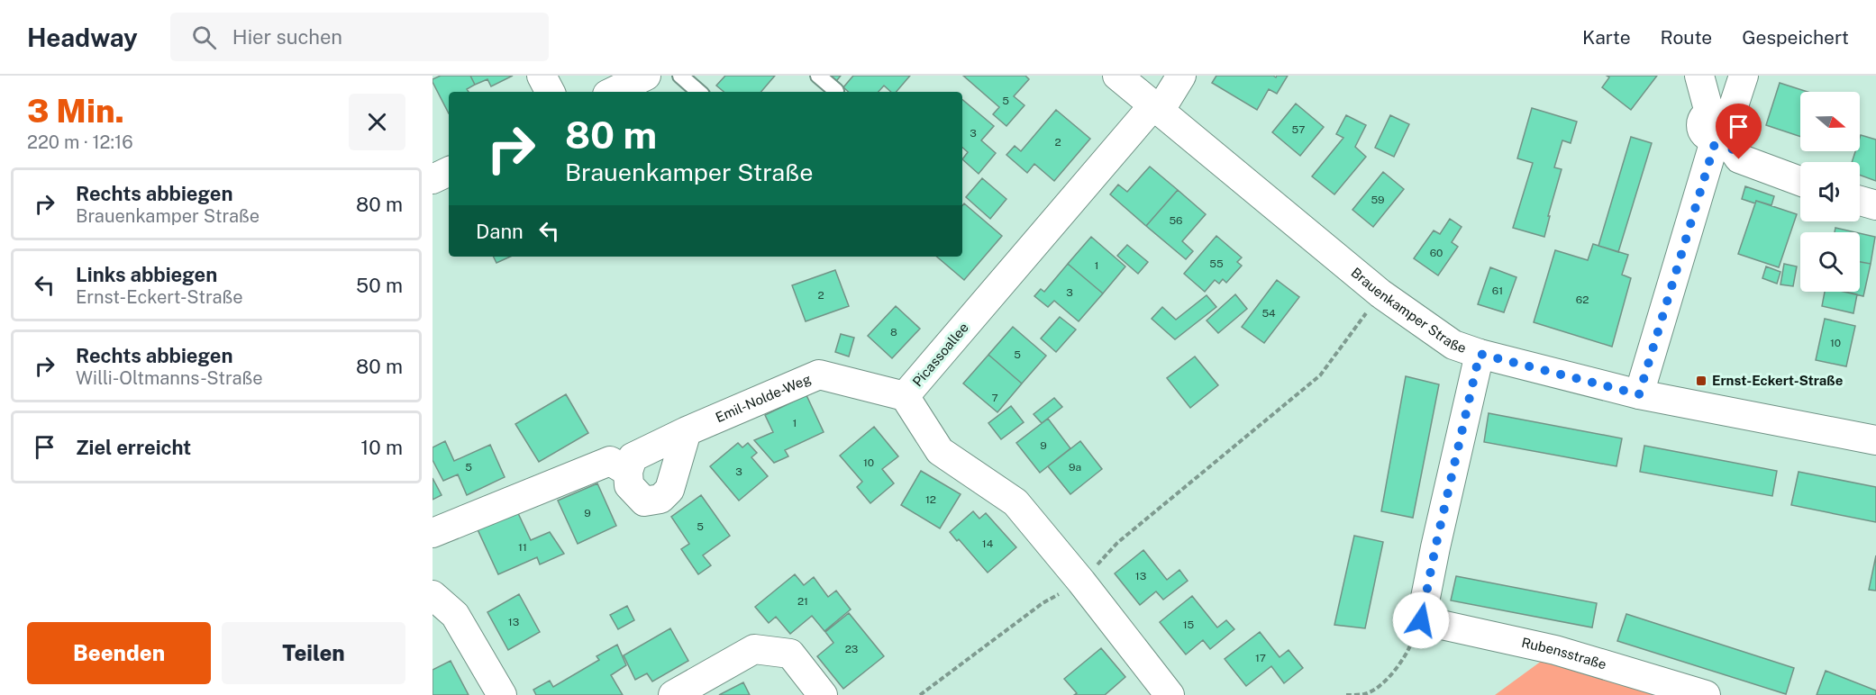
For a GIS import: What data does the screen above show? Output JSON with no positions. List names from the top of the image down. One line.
{"streets":{"street":["Brauenkamper Straße","Picassoallee","Emil-Nolde-Weg","Rubensstraße"]},"crossings":[["Brauenkamper Straße","Picassoallee"],["Picassoallee","Emil-Nolde-Weg"]],"places":{"transit":["Ernst-Eckert-Straße"]},"house_numbers":["5","57","3","2","59","56","60","55","1","61","3","2","62","54","8","10","5","7","1","9","10","5","9a","3","12","9","5","14","11","13","21","13","15","23","17"],"north":"right","page":{"header":"Headway","search":"Hier suchen","nav":["Karte","Route","Gespeichert"],"heading":["3 Min.","220 m · 12:16"],"turn":["80 m","Brauenkamper Straße"],"list":[{"name":"Rechts abbiegen","note":"Brauenkamper Straße","value":"80 m"},{"name":"Links abbiegen","note":"Ernst-Eckert-Straße","value":"50 m"},{"name":"Rechts abbiegen","note":"Willi-Oltmanns-Straße","value":"80 m"},{"name":"Ziel erreicht","value":"10 m"}],"then":"Dann","buttons":["Beenden","Teilen"]}}
